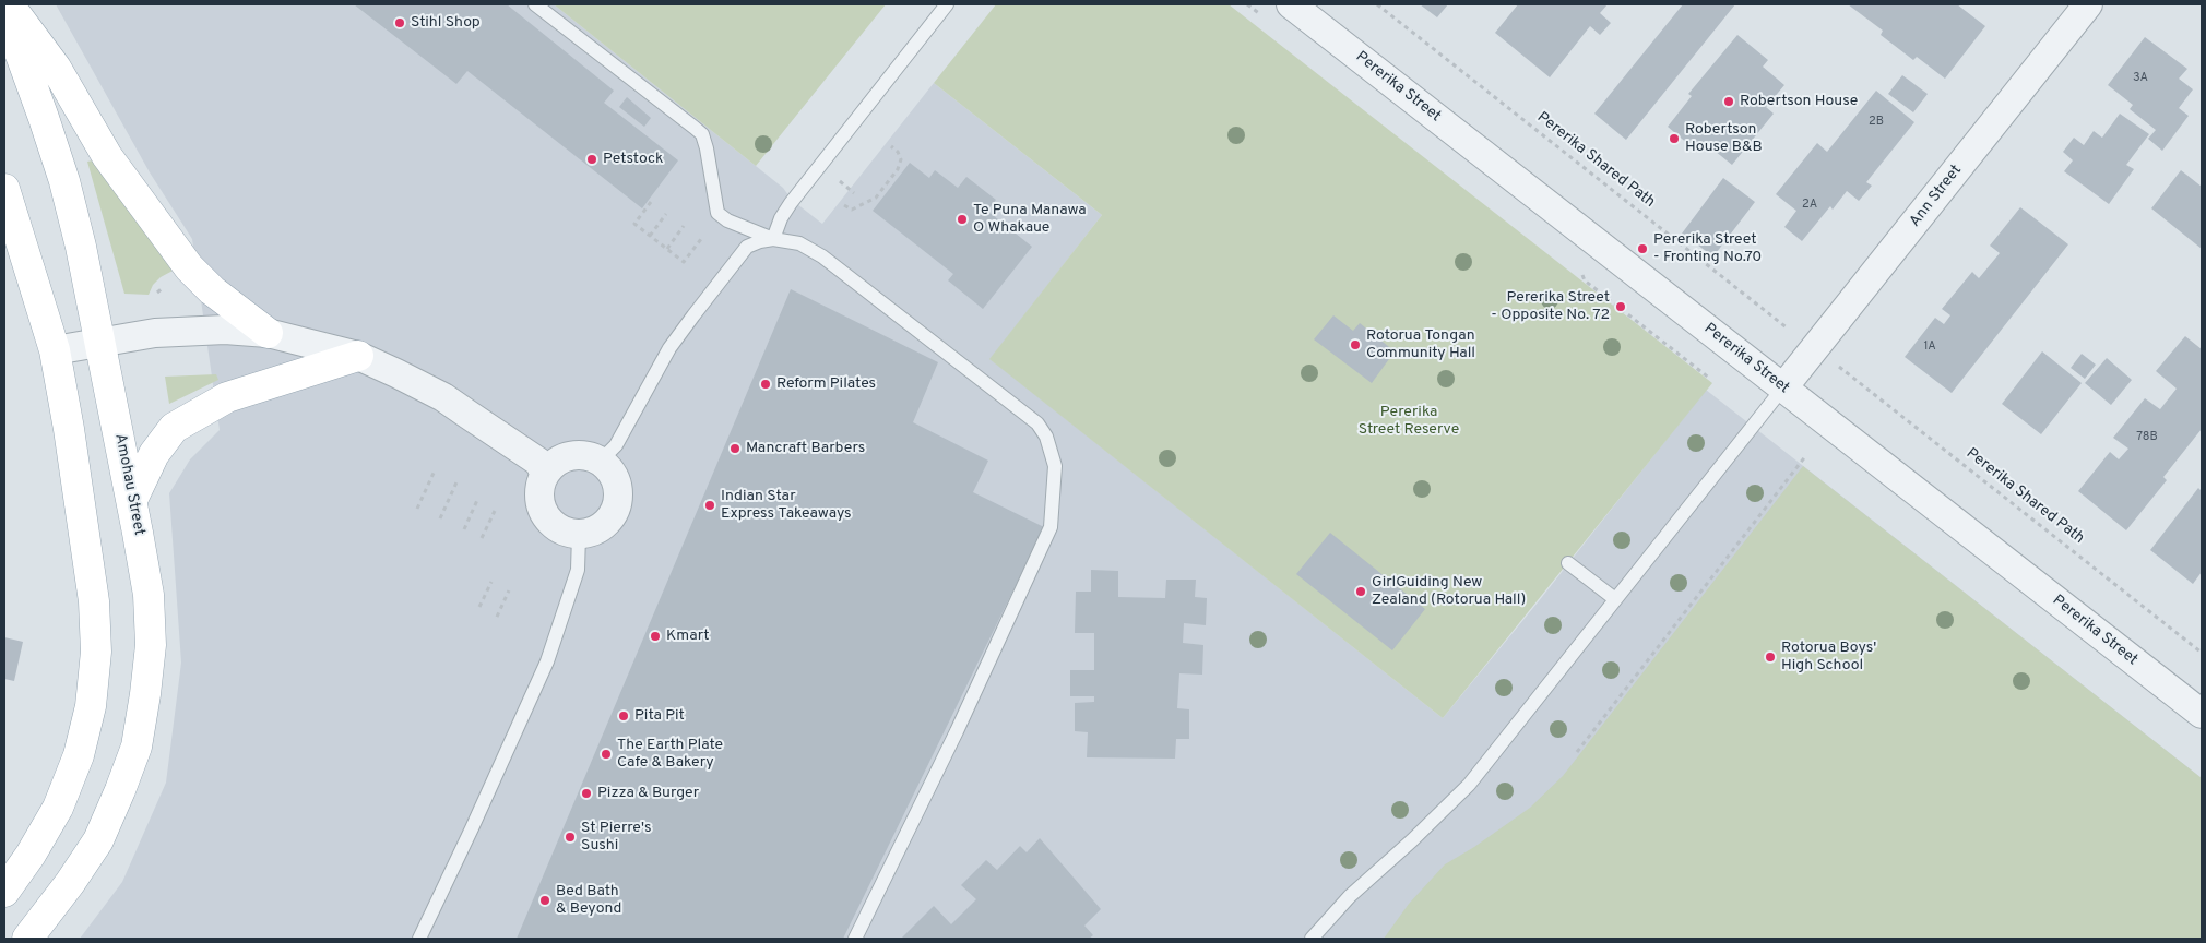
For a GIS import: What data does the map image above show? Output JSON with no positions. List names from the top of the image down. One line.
{"streets":{"main road":["Amohau Street"],"street":["Pererika Street","Ann Street"],"path":["Pererika Shared Path"]},"crossings":[["Pererika Street","Ann Street"]],"parks":["Pererika Street Reserve"],"places":["Stihl Shop","Robertson House","Robertson House B&B","Petstock","Te Puna Manawa O Whakaue","Pererika Street - Fronting No.70","Pererika Street - Opposite No. 72","Rotorua Tongan Community Hall","Reform Pilates","Mancraft Barbers","Indian Star Express Takeaways","GirlGuiding New Zealand (Rotorua Hall)","Kmart","Rotorua Boys' High School","Pita Pit","The Earth Plate Cafe & Bakery","Pizza & Burger","St Pierre's Sushi","Bed Bath & Beyond"],"house_numbers":["3A","2B","2A","1A","78B"]}
